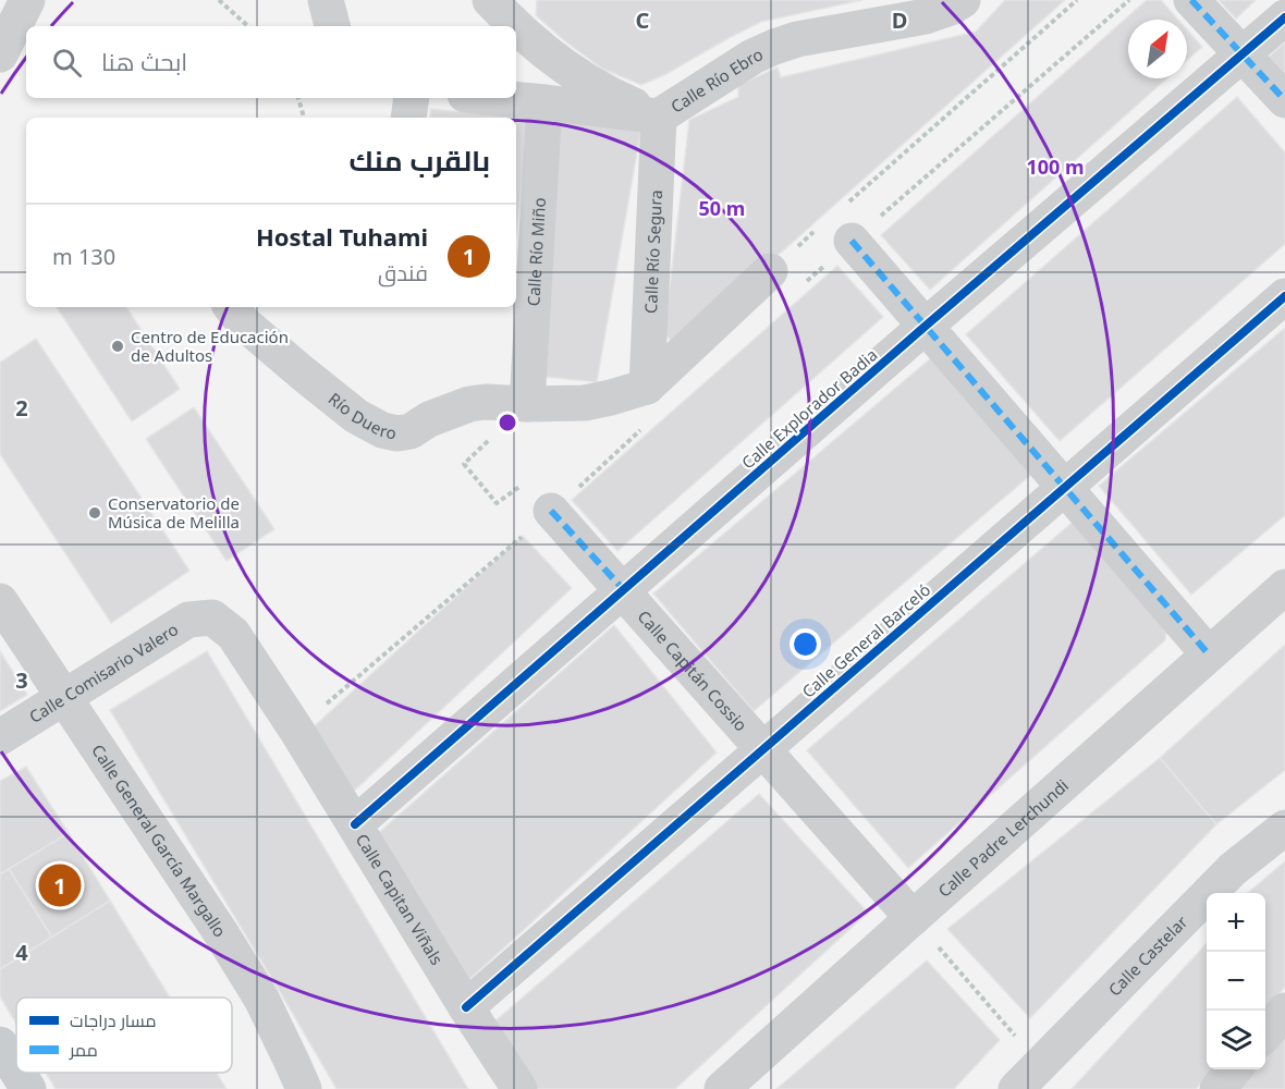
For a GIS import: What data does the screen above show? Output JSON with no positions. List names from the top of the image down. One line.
{"streets":{"street":["Calle Río Ebro","Calle Río Segura","Calle Río Miño","Calle Explorador Badia","Río Duero","Calle General Barceló","Calle Capitán Cossio","Calle Comisario Valero","Calle Padre Lerchundi","Calle General García Margallo","Calle Capitan Viñals","Calle Castelar"]},"crossings":[["Calle Río Ebro","Calle Río Segura"],["Calle Río Ebro","Calle Río Miño"],["Calle Río Segura","Río Duero"],["Calle Río Miño","Río Duero"],["Calle Explorador Badia","Calle Capitán Cossio"],["Calle Explorador Badia","Calle Capitan Viñals"],["Calle General Barceló","Calle Capitán Cossio"],["Calle General Barceló","Calle Capitan Viñals"],["Calle Capitán Cossio","Calle Padre Lerchundi"],["Calle Comisario Valero","Calle General García Margallo"],["Calle Comisario Valero","Calle Capitan Viñals"]],"places":["Centro de Educación de Adultos","Conservatorio de Música de Melilla"],"legend":["مسار دراجات","ممر"],"north":"top right","page":{"search":"ابحث هنا","heading":"بالقرب منك","list":[{"mark":"1","name":"Hostal Tuhami","note":"فندق","value":"130 m"}],"pins":"1","map_buttons":["+","−"]},"grid":{"columns":["C","D"],"rows":["2","3","4"]},"rings":["100 m","50 m"]}
